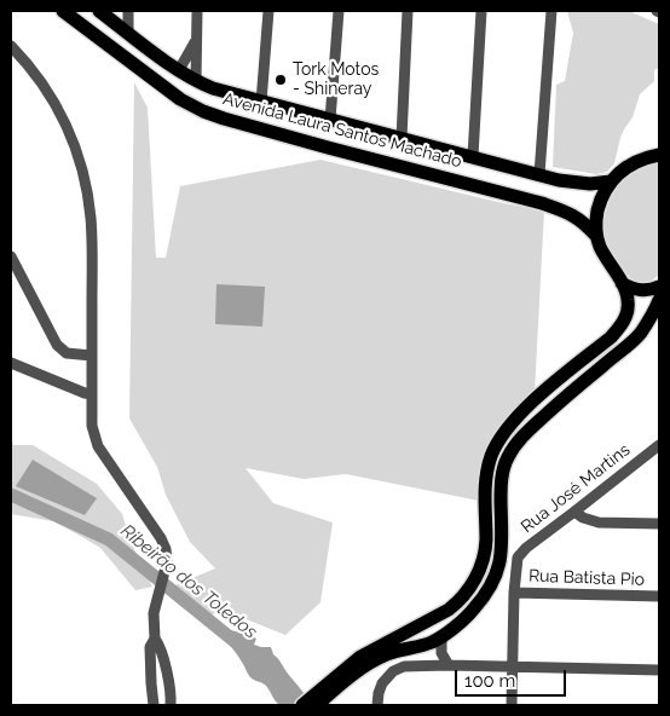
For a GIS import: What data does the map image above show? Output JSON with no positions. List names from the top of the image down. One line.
{"streets":{"main road":["Avenida Laura Santos Machado"],"street":["Rua José Martins","Rua Batista Pio"]},"crossings":[["Rua José Martins","Rua Batista Pio"]],"water":["Ribeirão dos Toledos"],"places":["Tork Motos - Shineray"],"scale_bar":"100 m"}
